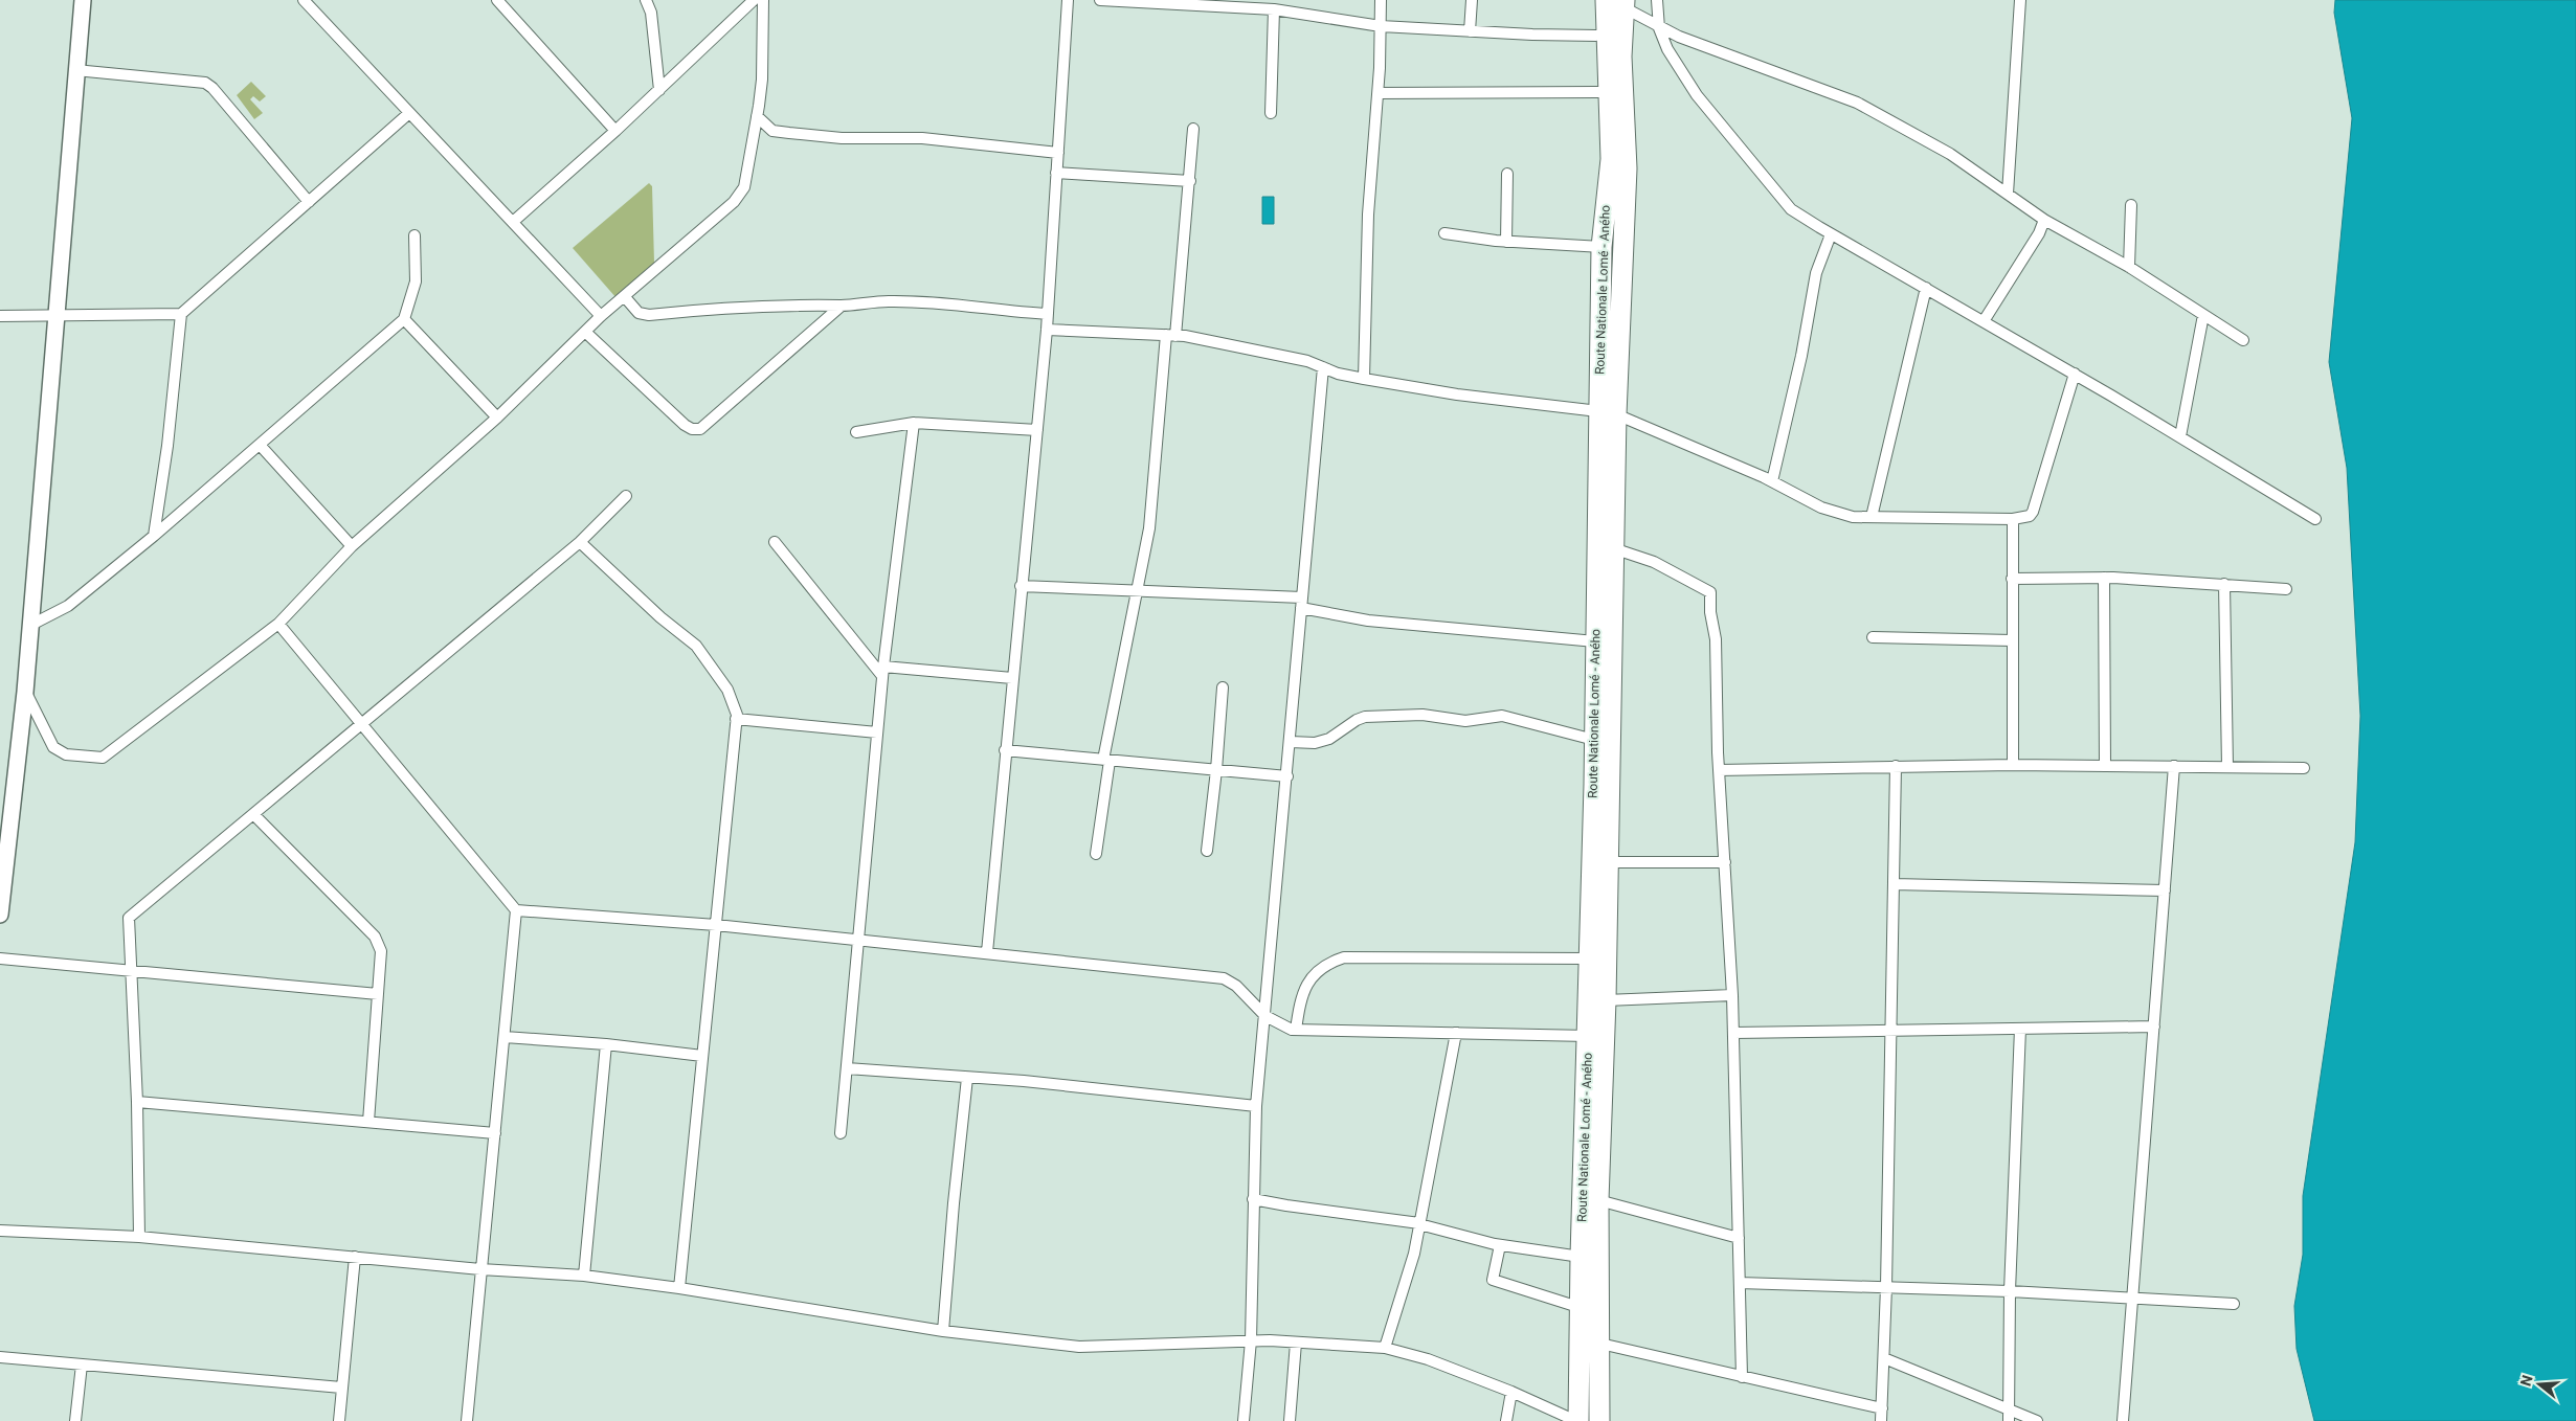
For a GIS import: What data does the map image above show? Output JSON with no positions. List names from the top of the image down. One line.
{"streets":{"highway":["Route Nationale Lomé - Aného"]},"north":"left"}
